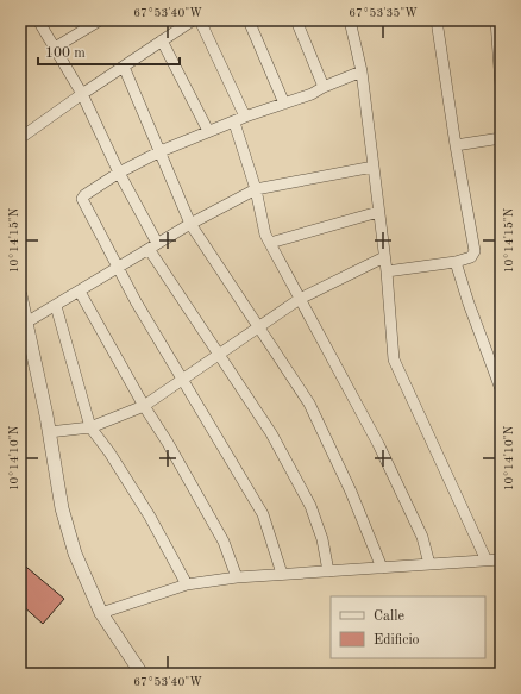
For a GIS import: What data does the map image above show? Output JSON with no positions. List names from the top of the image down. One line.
{"legend":["Calle","Edificio"],"scale_bar":"100 m","coordinates":["67°53'40\"W","67°53'35\"W","10°14'15\"N","10°14'10\"N"]}
